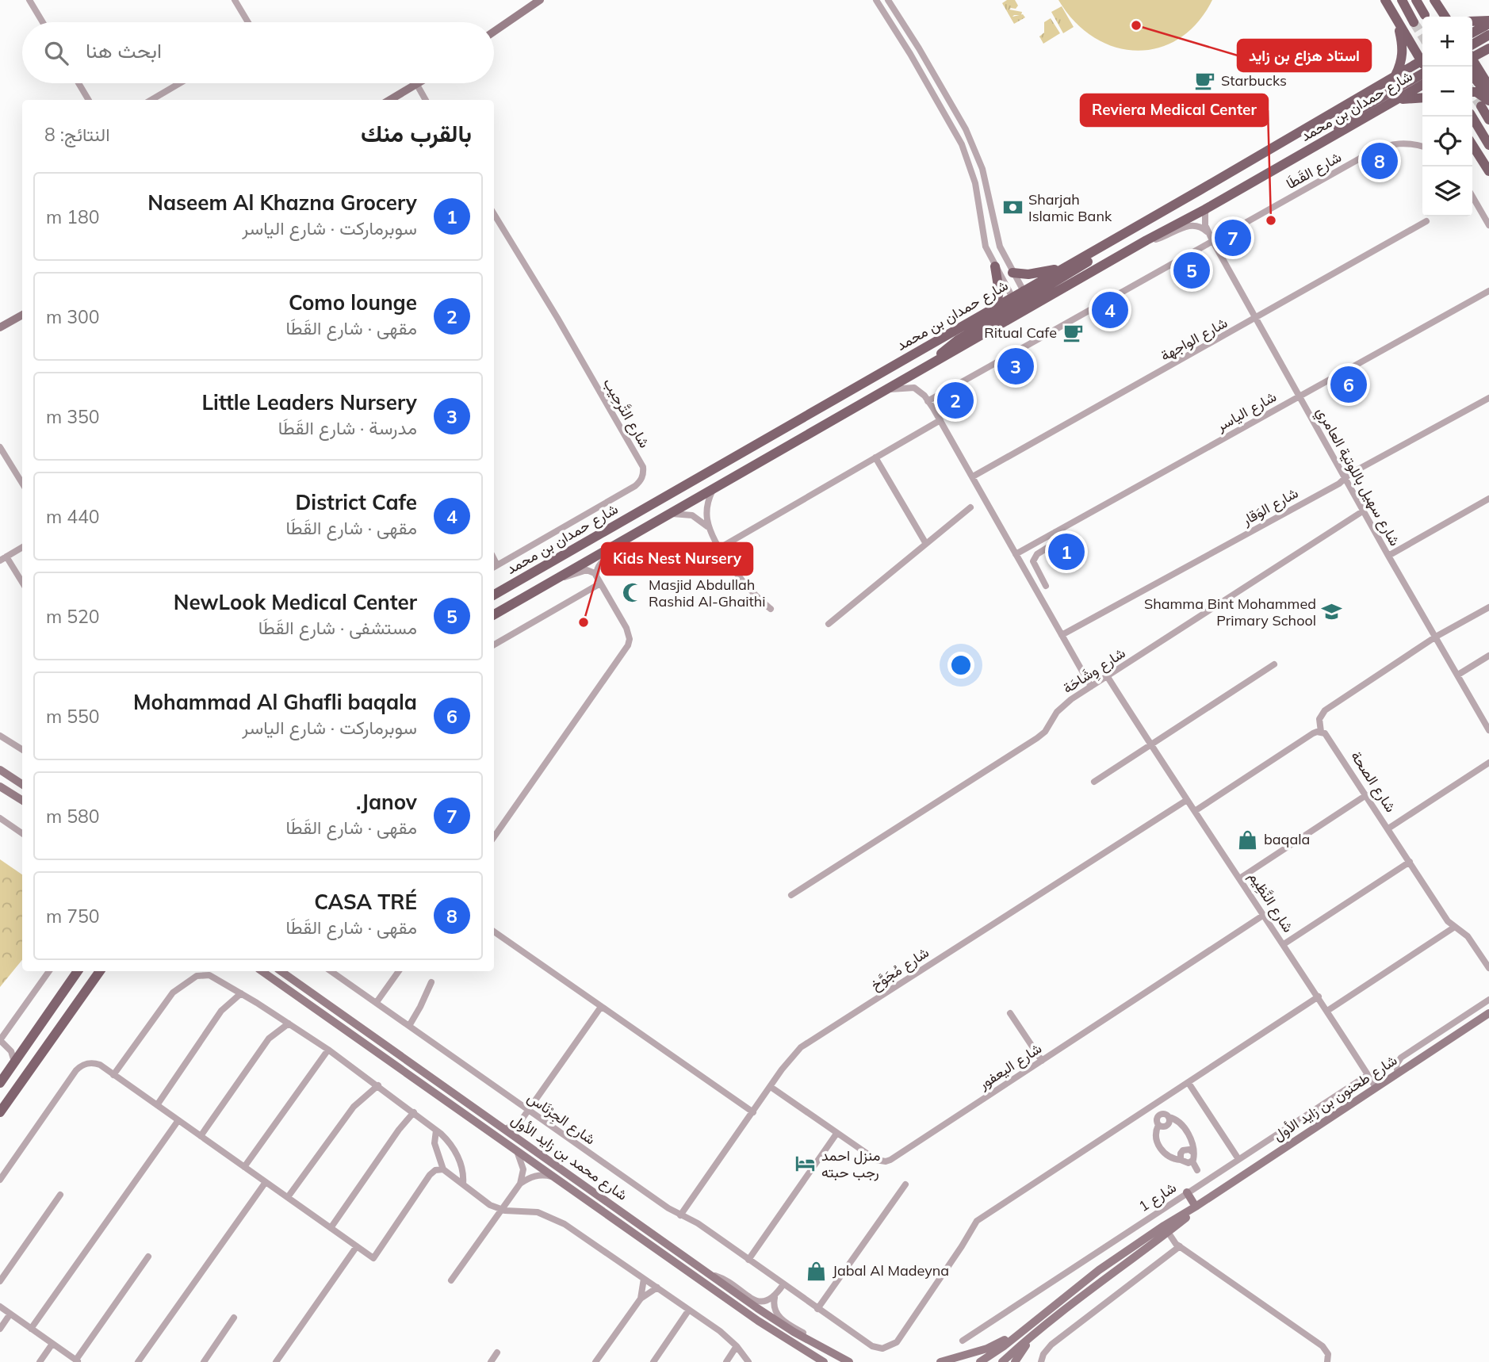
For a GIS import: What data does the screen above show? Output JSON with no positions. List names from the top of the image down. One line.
{"streets":{"main road":["شارع حمدان بن محمد","شارع طحنون بن زايد الأول","شارع محمد بن زايد الأول"],"street":["شارع القَطَا","شارع الواجهة","شارع الياسر","شارع التَّرحِيب","شارع سهيل باللوتية العامري","شارع الوَقار","شارع وِشَاحَة","شارع الصحة","شارع النَّظِيم","شارع مُجَوَّخ","شارع اليعفور","شارع الجِرْنَاس","شارع 1"]},"crossings":[["شارع حمدان بن محمد","شارع سهيل باللوتية العامري"],["شارع القَطَا","شارع سهيل باللوتية العامري"],["شارع الواجهة","شارع سهيل باللوتية العامري"],["شارع الياسر","شارع سهيل باللوتية العامري"],["شارع سهيل باللوتية العامري","شارع الوَقار"],["شارع سهيل باللوتية العامري","شارع وِشَاحَة"],["شارع وِشَاحَة","شارع النَّظِيم"],["شارع النَّظِيم","شارع مُجَوَّخ"],["شارع النَّظِيم","شارع اليعفور"],["شارع النَّظِيم","شارع طحنون بن زايد الأول"],["شارع النَّظِيم","شارع 1"],["شارع مُجَوَّخ","شارع اليعفور"],["شارع مُجَوَّخ","شارع الجِرْنَاس"]],"places":{"other":["استاد هزاع بن زايد","Reviera Medical Center","Kids Nest Nursery"],"cafe":["Starbucks","Ritual Cafe"],"bank":["Sharjah Islamic Bank"],"mosque":["Masjid Abdullah Rashid Al-Ghaithi"],"school or university":["Shamma Bint Mohammed Primary School"],"shop":["baqala","Jabal Al Madeyna"],"hotel":["منزل احمد رجب حبته"]},"page":{"map_buttons":["+","−"],"search":"ابحث هنا","heading":["بالقرب منك","النتائج: 8"],"pins":["8","7","5","4","3","6","2","1"],"list":[{"mark":"1","name":"Naseem Al Khazna Grocery","note":"سوبرماركت · شارع الياسر","value":"180 m"},{"mark":"2","name":"Como lounge","note":"مقهى · شارع القَطَا","value":"300 m"},{"mark":"3","name":"Little Leaders Nursery","note":"مدرسة · شارع القَطَا","value":"350 m"},{"mark":"4","name":"District Cafe","note":"مقهى · شارع القَطَا","value":"440 m"},{"mark":"5","name":"NewLook Medical Center","note":"مستشفى · شارع القَطَا","value":"520 m"},{"mark":"6","name":"Mohammad Al Ghafli baqala","note":"سوبرماركت · شارع الياسر","value":"550 m"},{"mark":"7","name":"Janov.","note":"مقهى · شارع القَطَا","value":"580 m"},{"mark":"8","name":"CASA TRÉ","note":"مقهى · شارع القَطَا","value":"750 m"}]}}
